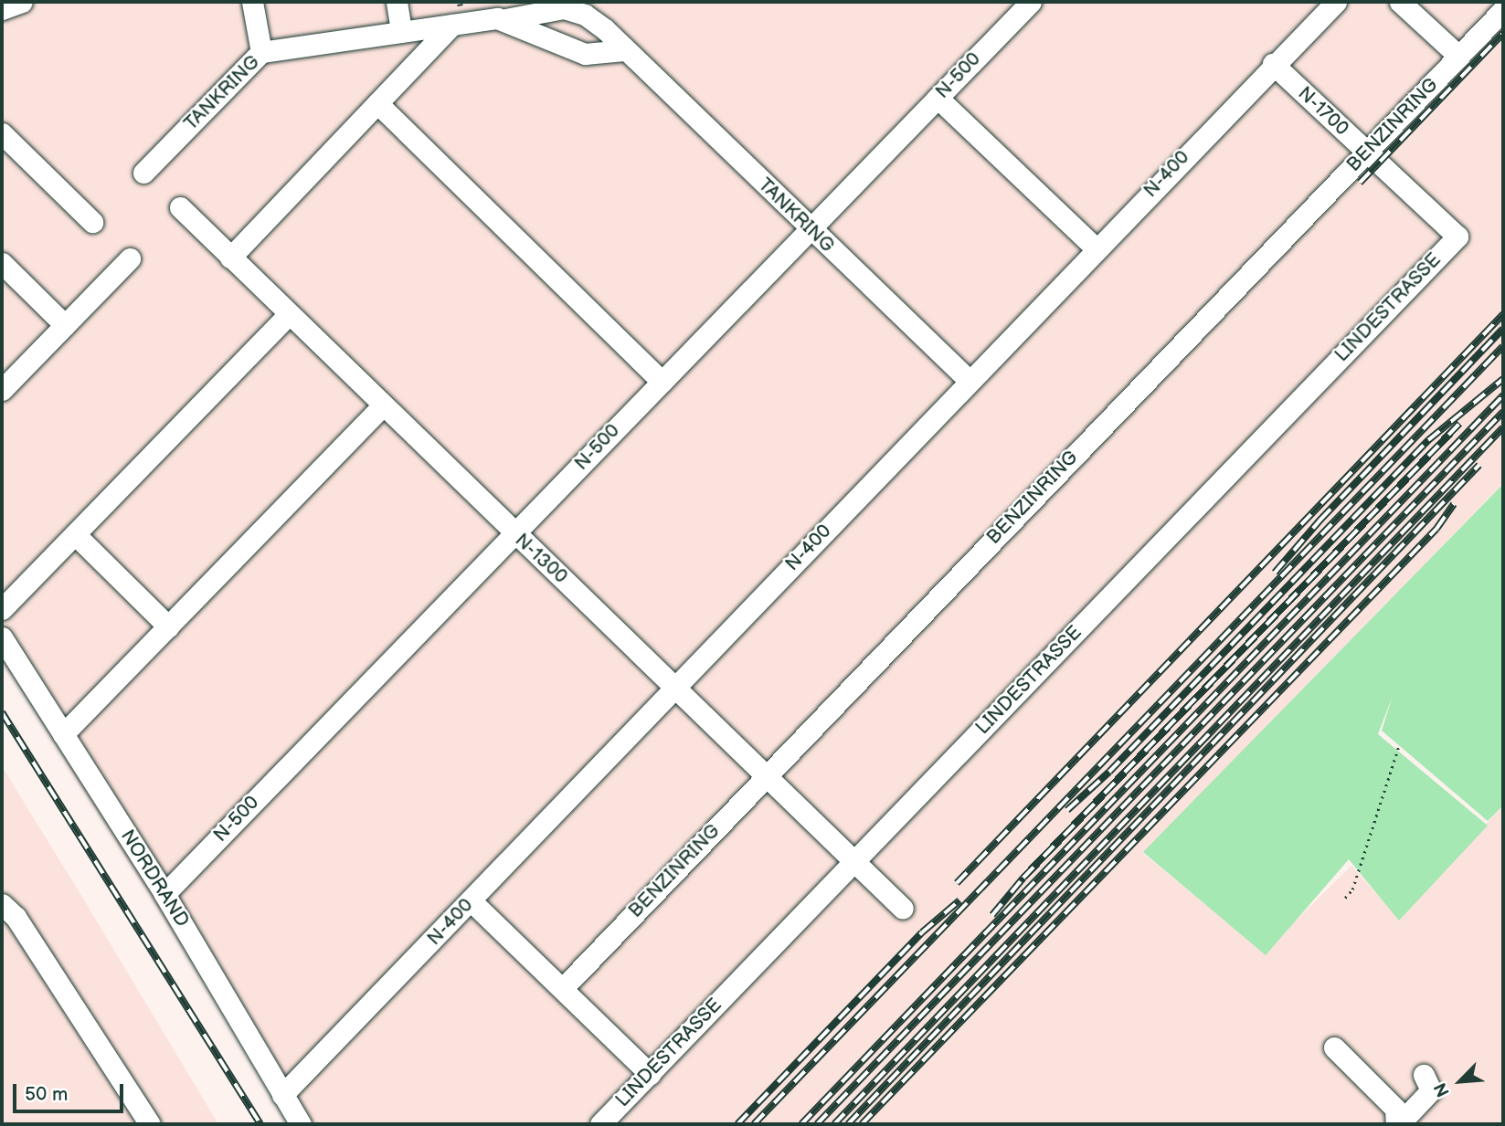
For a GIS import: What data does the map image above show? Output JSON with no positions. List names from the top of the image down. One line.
{"streets":{"lane":["N-500","TANKRING","N-1700","BENZINRING","N-400","LINDESTRASSE","N-1300","NORDRAND"]},"crossings":[["N-500","TANKRING"],["N-500","N-1300"],["N-500","NORDRAND"],["TANKRING","N-400"],["N-1700","BENZINRING"],["N-1700","N-400"],["N-1700","LINDESTRASSE"],["BENZINRING","N-1300"],["N-400","N-1300"],["N-400","NORDRAND"],["LINDESTRASSE","N-1300"]],"scale_bar":"50 m","north":"bottom left"}
